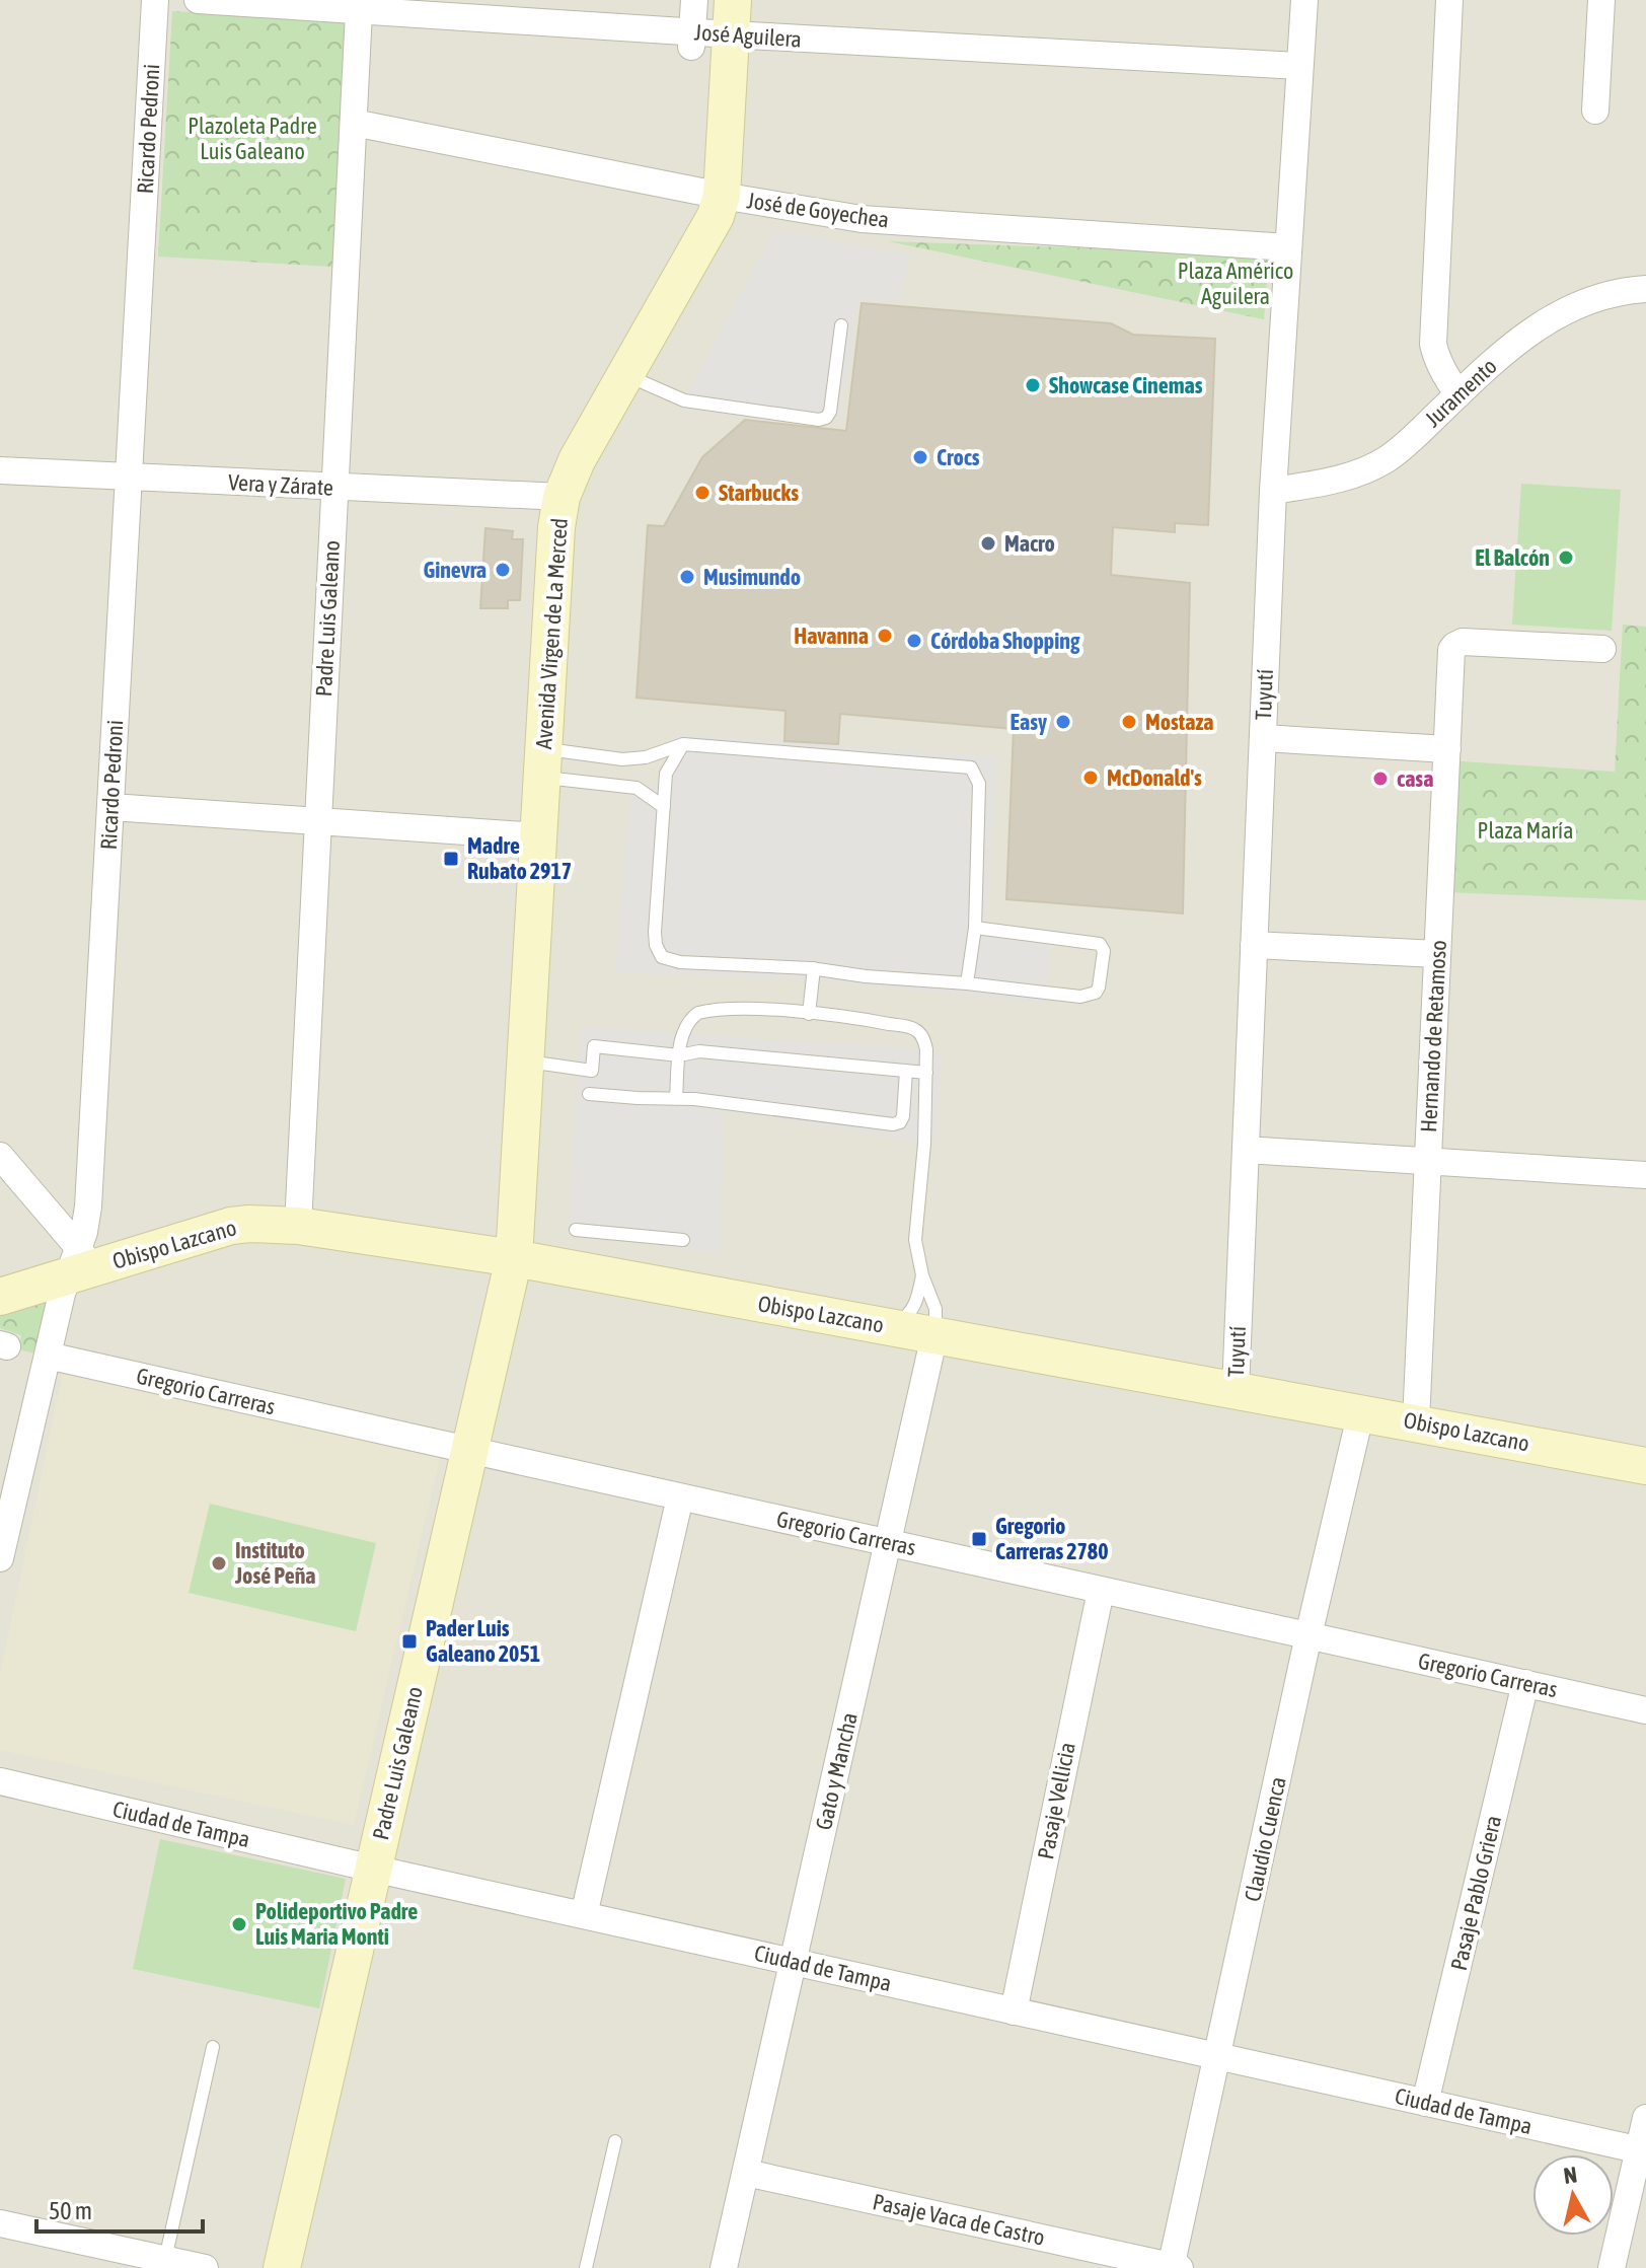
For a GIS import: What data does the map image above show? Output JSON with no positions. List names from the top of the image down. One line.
{"streets":{"main road":["Padre Luis Galeano","Avenida Virgen de La Merced","Obispo Lazcano"],"street":["José Aguilera","Ricardo Pedroni","José de Goyechea","Juramento","Vera y Zárate","Tuyutí","Hernando de Retamoso","Gregorio Carreras","Gato y Mancha","Pasaje Vellicia","Ciudad de Tampa","Claudio Cuenca","Pasaje Pablo Griera","Pasaje Vaca de Castro"]},"crossings":[["José Aguilera","Padre Luis Galeano"],["José Aguilera","Avenida Virgen de La Merced"],["José Aguilera","Tuyutí"],["Ricardo Pedroni","Vera y Zárate"],["Ricardo Pedroni","Obispo Lazcano"],["Ricardo Pedroni","Gregorio Carreras"],["José de Goyechea","Padre Luis Galeano"],["José de Goyechea","Avenida Virgen de La Merced"],["José de Goyechea","Tuyutí"],["Juramento","Tuyutí"],["Vera y Zárate","Padre Luis Galeano"],["Vera y Zárate","Avenida Virgen de La Merced"],["Padre Luis Galeano","Avenida Virgen de La Merced"],["Padre Luis Galeano","Obispo Lazcano"],["Padre Luis Galeano","Gregorio Carreras"],["Padre Luis Galeano","Ciudad de Tampa"],["Avenida Virgen de La Merced","Obispo Lazcano"],["Tuyutí","Obispo Lazcano"],["Hernando de Retamoso","Obispo Lazcano"],["Obispo Lazcano","Gato y Mancha"],["Obispo Lazcano","Claudio Cuenca"],["Gregorio Carreras","Gato y Mancha"],["Gregorio Carreras","Pasaje Vellicia"],["Gregorio Carreras","Claudio Cuenca"],["Gregorio Carreras","Pasaje Pablo Griera"],["Gato y Mancha","Ciudad de Tampa"],["Gato y Mancha","Pasaje Vaca de Castro"],["Pasaje Vellicia","Ciudad de Tampa"],["Ciudad de Tampa","Claudio Cuenca"],["Ciudad de Tampa","Pasaje Pablo Griera"],["Claudio Cuenca","Pasaje Vaca de Castro"]],"parks":["Plazoleta Padre Luis Galeano","Plaza Américo Aguilera","Plaza María"],"places":{"other":["Showcase Cinemas","Crocs","Starbucks","Macro","El Balcón","Ginevra","Musimundo","Havanna","Córdoba Shopping","Easy","Mostaza","McDonald's","casa","Instituto José Peña","Polideportivo Padre Luis Maria Monti"],"transit":["Madre Rubato 2917","Gregorio Carreras 2780","Pader Luis Galeano 2051"]},"scale_bar":"50 m","north":"top"}
